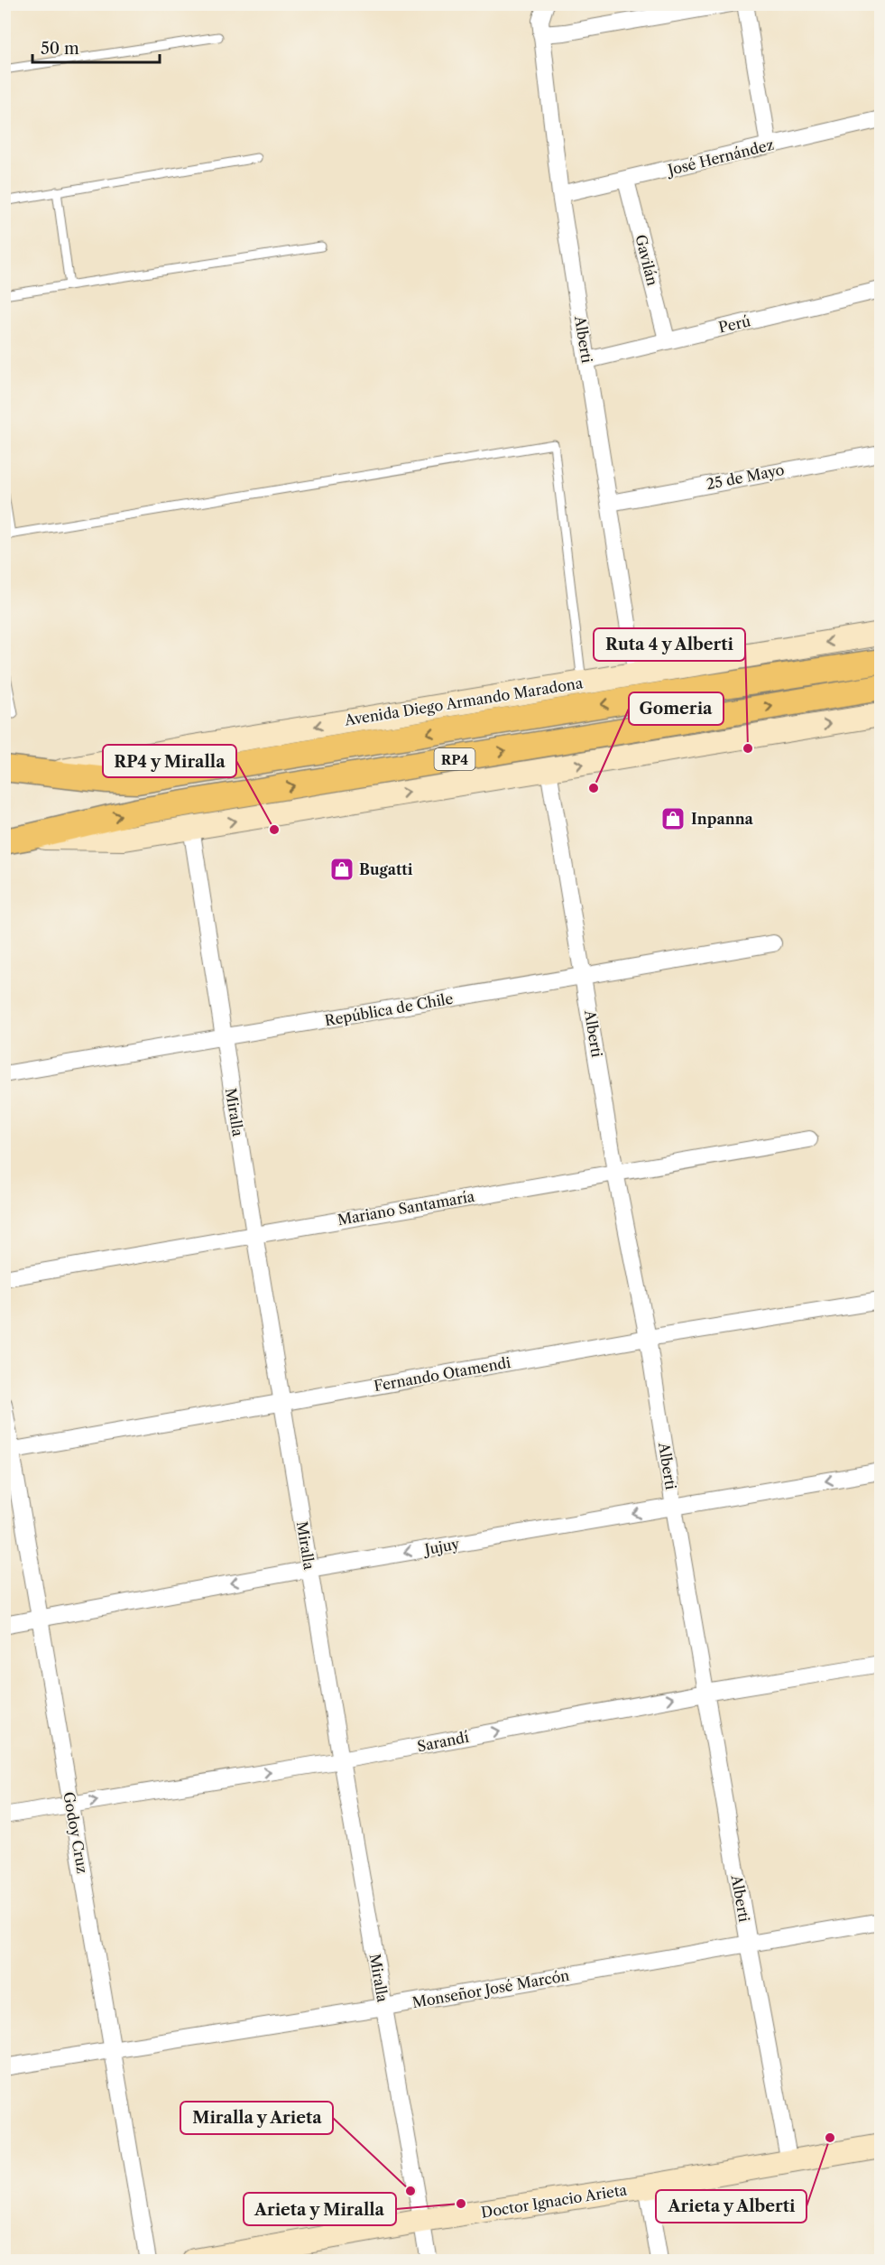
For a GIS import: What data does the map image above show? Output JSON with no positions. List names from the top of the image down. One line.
{"streets":{"main road":["Avenida Diego Armando Maradona","RP4"],"street":["José Hernández","Gavilán","Perú","Alberti","25 de Mayo","República de Chile","Miralla","Mariano Santamaría","Fernando Otamendi","Jujuy","Sarandí","Godoy Cruz","Monseñor José Marcón","Doctor Ignacio Arieta"]},"crossings":[["José Hernández","Gavilán"],["José Hernández","Alberti"],["Gavilán","Perú"],["Perú","Alberti"],["Alberti","25 de Mayo"],["Alberti","Avenida Diego Armando Maradona"],["Alberti","República de Chile"],["Alberti","Mariano Santamaría"],["Alberti","Fernando Otamendi"],["Alberti","Jujuy"],["Alberti","Sarandí"],["Alberti","Monseñor José Marcón"],["Alberti","Doctor Ignacio Arieta"],["República de Chile","Miralla"],["Miralla","Mariano Santamaría"],["Miralla","Fernando Otamendi"],["Miralla","Jujuy"],["Miralla","Sarandí"],["Miralla","Monseñor José Marcón"],["Miralla","Doctor Ignacio Arieta"],["Fernando Otamendi","Godoy Cruz"],["Jujuy","Godoy Cruz"],["Sarandí","Godoy Cruz"],["Godoy Cruz","Monseñor José Marcón"]],"one_way":["Jujuy","Sarandí"],"places":{"other":["Ruta 4 y Alberti","Gomeria","RP4 y Miralla","Arieta y Alberti","Miralla y Arieta","Arieta y Miralla"],"shop":["Inpanna","Bugatti"]},"scale_bar":"50 m"}
